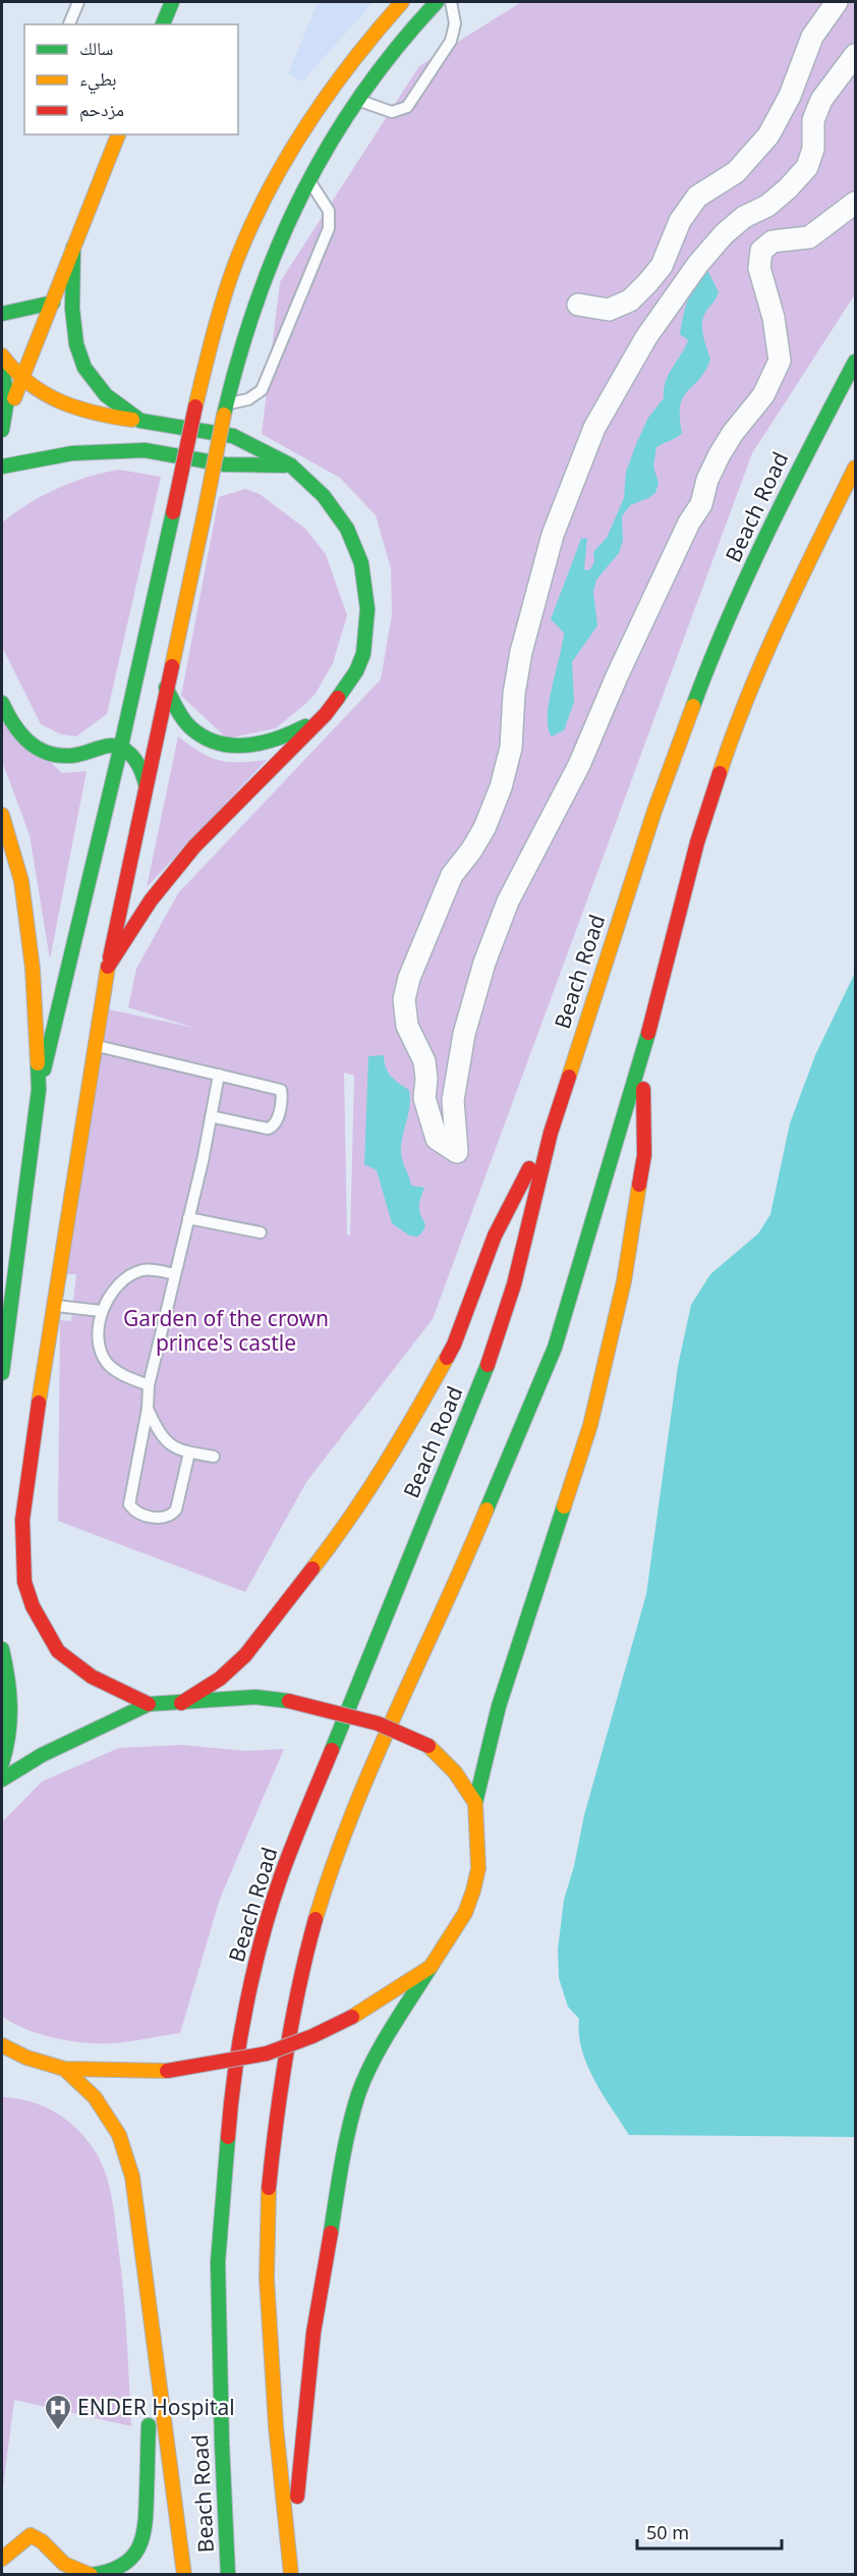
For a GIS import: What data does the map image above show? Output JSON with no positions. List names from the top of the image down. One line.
{"streets":{"main road":["Beach Road"]},"parks":["Garden of the crown prince's castle"],"places":{"hospital":["ENDER Hospital"]},"legend":["سالك","بطيء","مزدحم"],"scale_bar":"50 m"}
